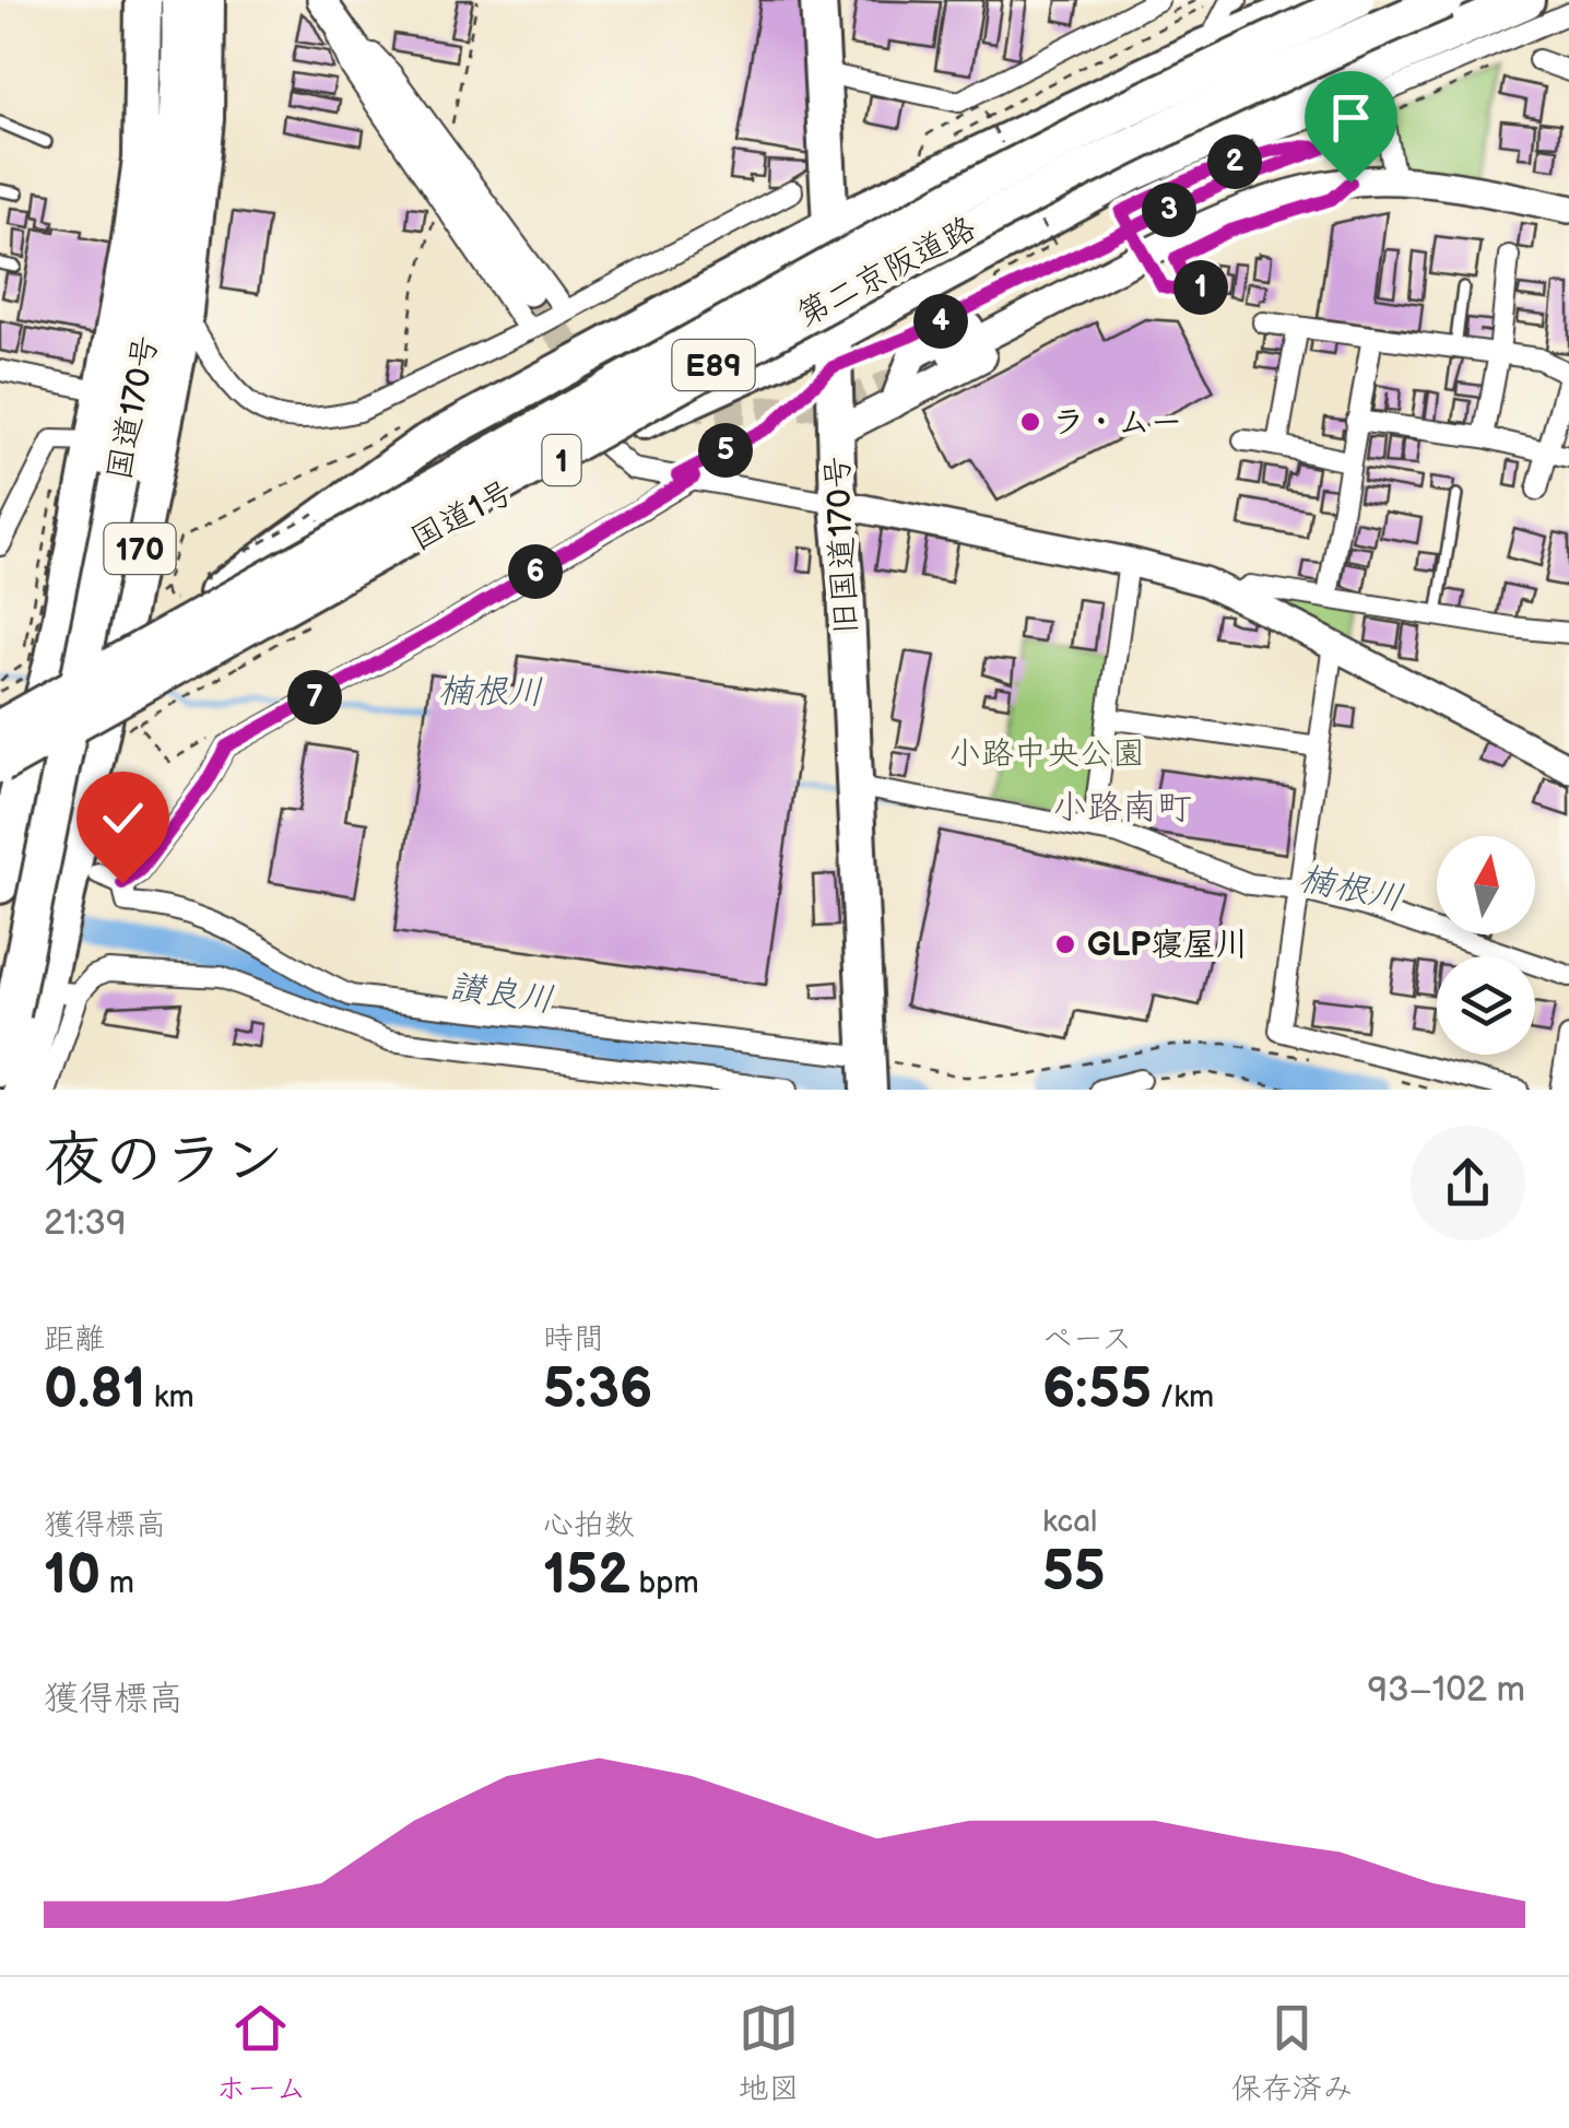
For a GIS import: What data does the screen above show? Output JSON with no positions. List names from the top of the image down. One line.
{"streets":{"highway":["第二京阪道路","E89","国道170号","1","国道1号","旧国道170号","170"]},"crossings":[["第二京阪道路","国道1号"],["第二京阪道路","170"],["1","旧国道170号"],["1","170"],["国道1号","旧国道170号"],["国道1号","170"]],"districts":["小路南町"],"water":["楠根川","讃良川"],"parks":["小路中央公園"],"places":["ラ・ムー","GLP寝屋川"],"north":"top","page":{"pins":["2","3","1","4","5","6","7"],"heading":["夜のラン","21:39"],"stats":[["距離","0.81 km"],["時間","5:36"],["ペース","6:55 /km"],["獲得標高","10 m"],["心拍数","152 bpm"],["kcal","55"]],"chart":["獲得標高","93–102 m"],"tabs":["ホーム","地図","保存済み"]}}
